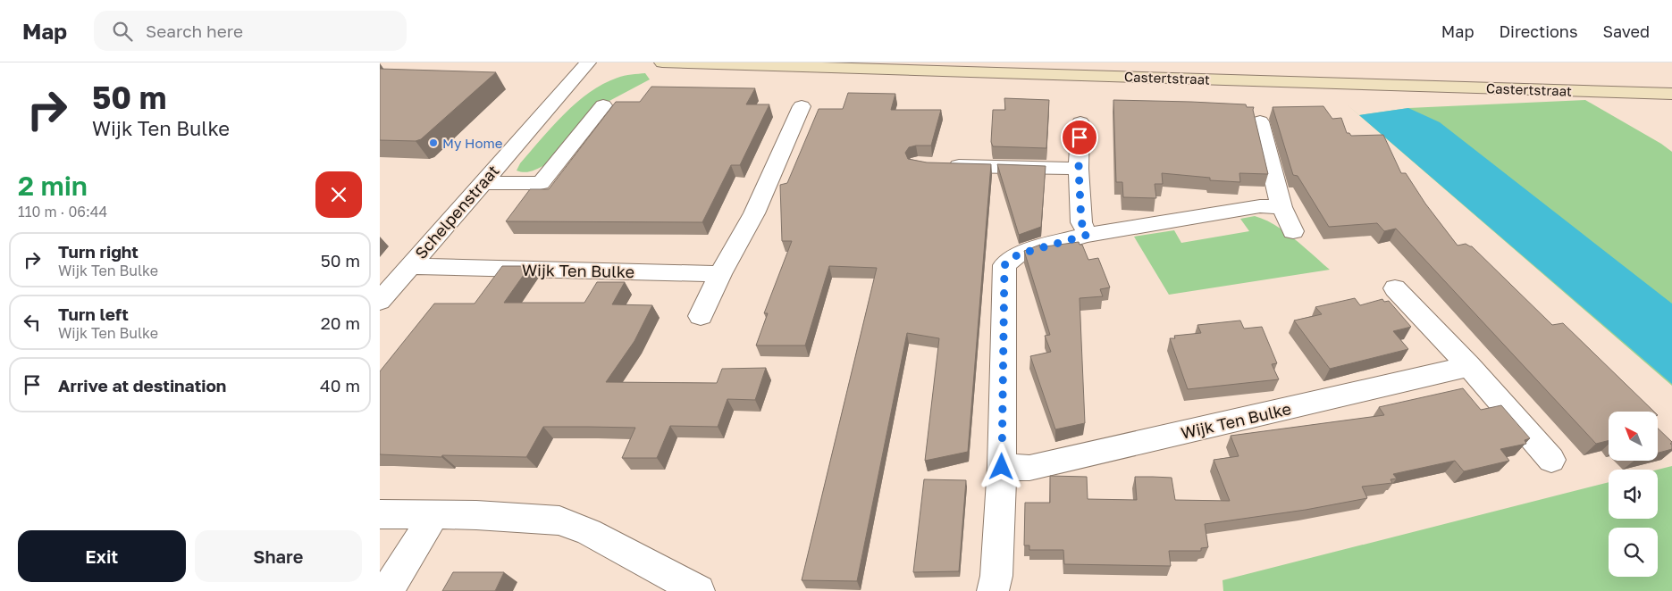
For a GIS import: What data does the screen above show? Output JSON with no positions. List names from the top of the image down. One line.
{"streets":{"main road":["Castertstraat"],"street":["Schelpenstraat","Wijk Ten Bulke"]},"crossings":[["Schelpenstraat","Wijk Ten Bulke"]],"places":["My Home"],"north":"top left","page":{"header":"Map","search":"Search here","nav":["Map","Directions","Saved"],"turn":["50 m","Wijk Ten Bulke"],"heading":["2 min","110 m · 06:44"],"list":[{"name":"Turn right","note":"Wijk Ten Bulke","value":"50 m"},{"name":"Turn left","note":"Wijk Ten Bulke","value":"20 m"},{"name":"Arrive at destination","value":"40 m"}],"buttons":["Exit","Share"]}}
